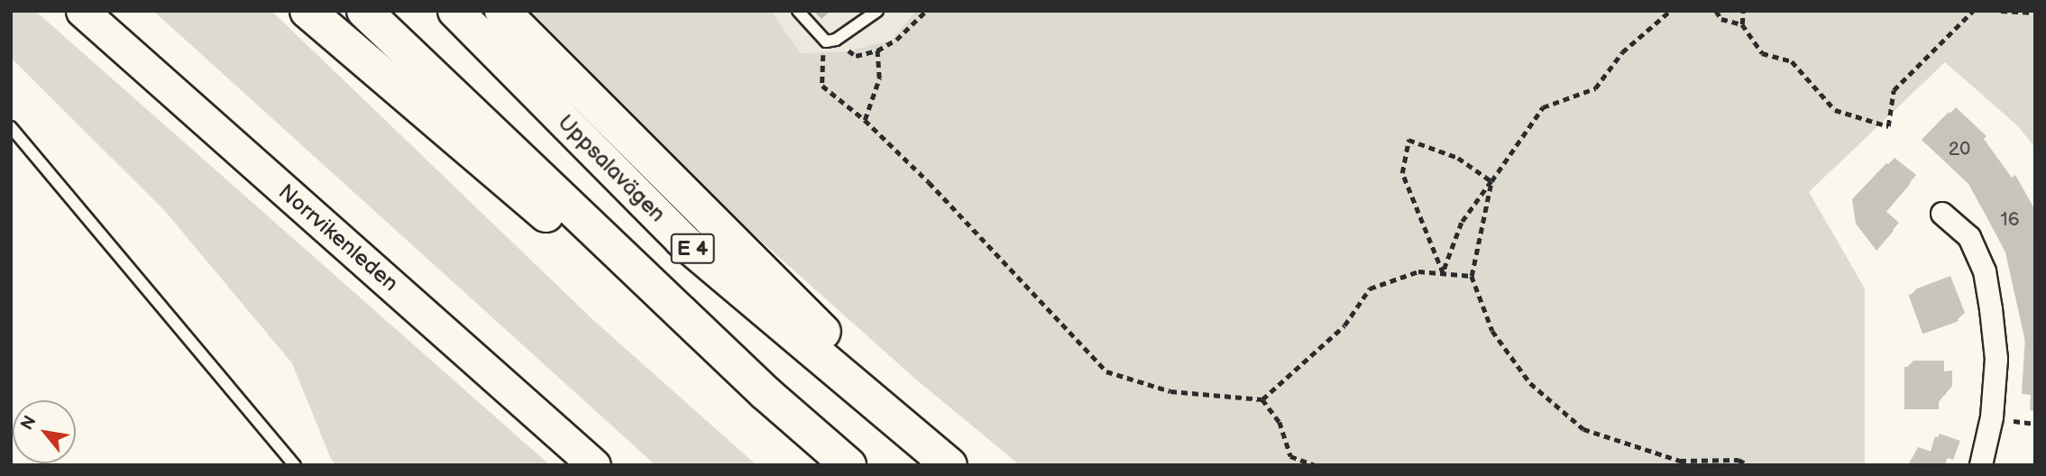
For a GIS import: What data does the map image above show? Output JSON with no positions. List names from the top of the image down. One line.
{"streets":{"highway":["Uppsalavägen","E 4"],"main road":["Norrvikenleden"]},"house_numbers":["20","16"],"north":"top left"}
